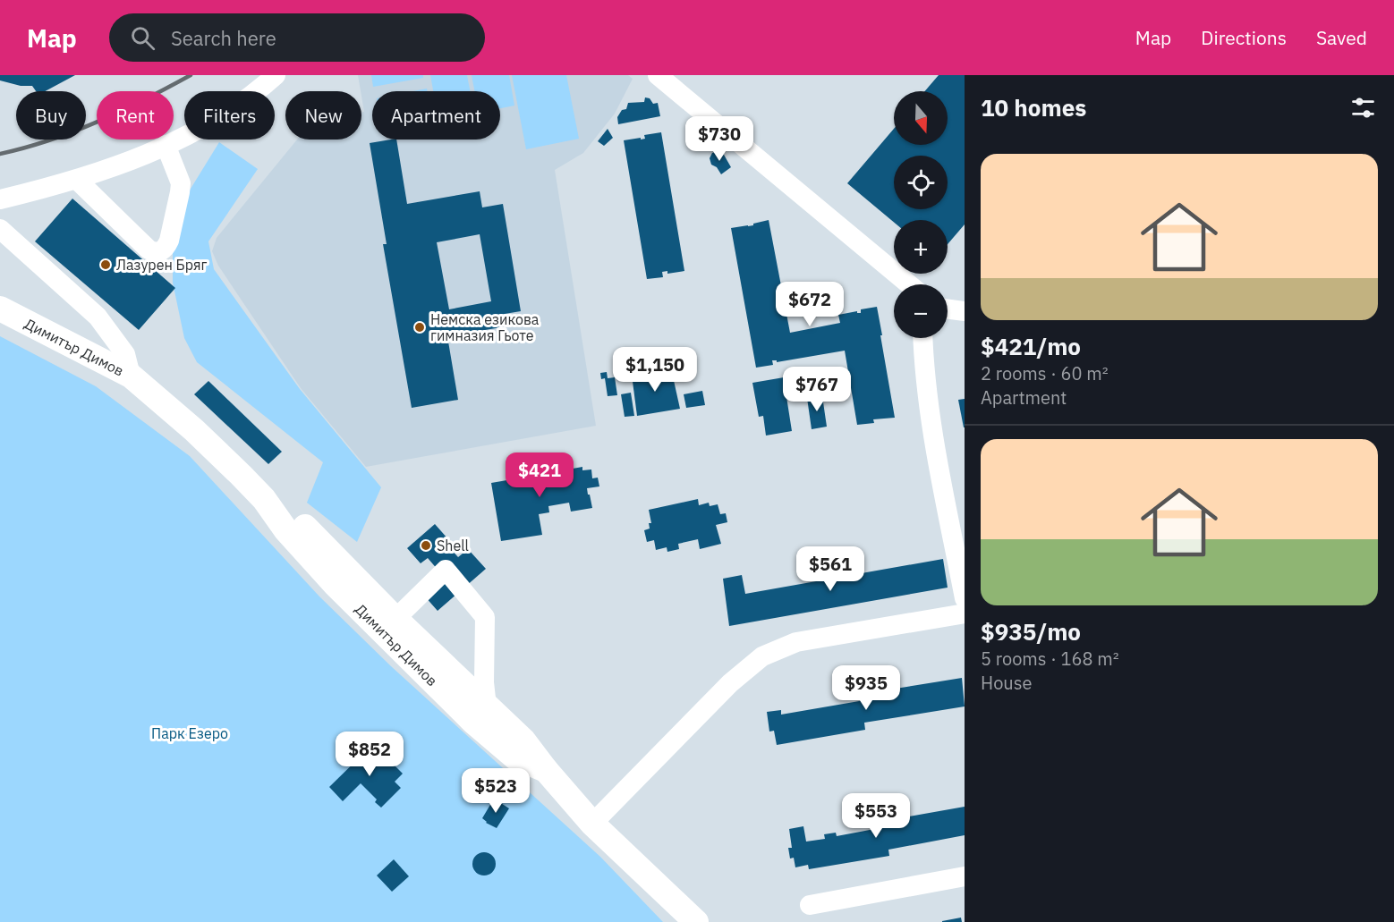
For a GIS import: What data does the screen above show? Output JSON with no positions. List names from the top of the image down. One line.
{"streets":{"main road":["Димитър Димов"]},"parks":["Парк Езеро"],"places":["Лазурен Бряг","Немска езикова гимназия Гьоте","Shell"],"north":"bottom","page":{"header":"Map","search":"Search here","nav":["Map","Directions","Saved"],"heading":"10 homes","map_buttons":["+","−"],"chip":["Buy","Rent","Filters","New","Apartment"],"price":["$730","$672","$1,150","$767","$421","$561","$935","$852","$523","$553"],"list":[{"name":"$421/mo","note":"2 rooms · 60 m² · Apartment"},{"name":"$935/mo","note":"5 rooms · 168 m² · House"}]}}
